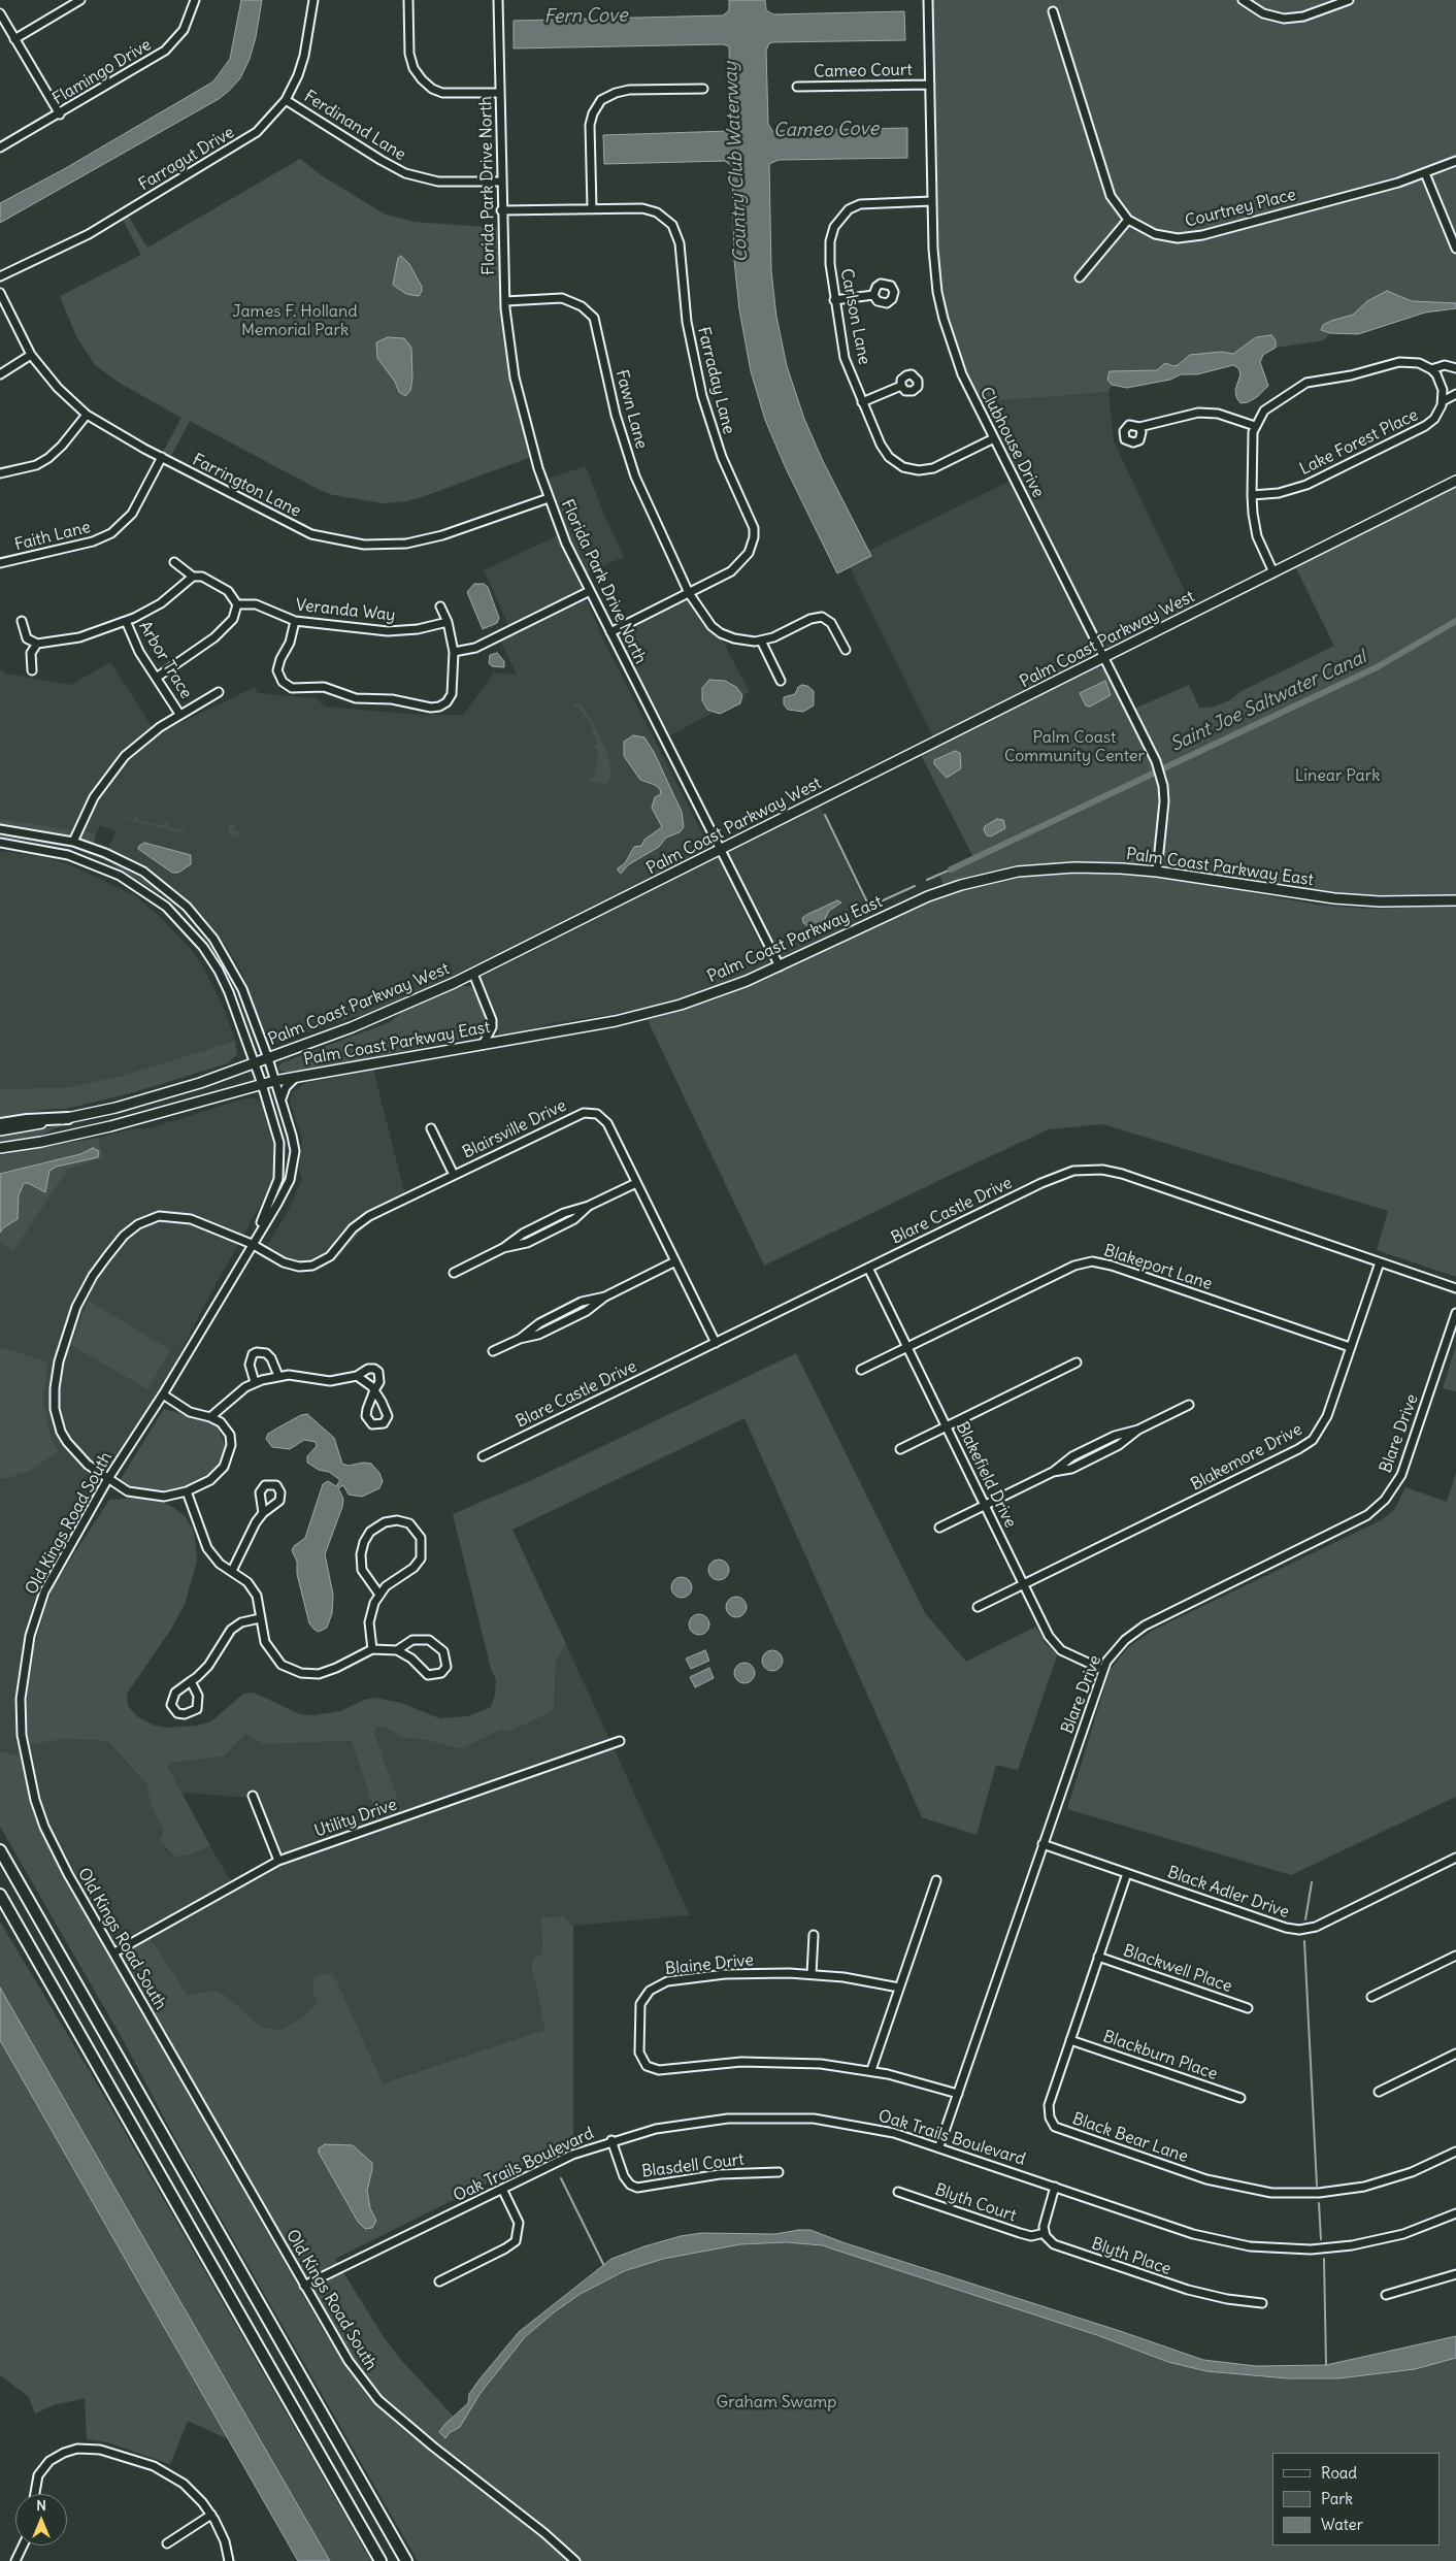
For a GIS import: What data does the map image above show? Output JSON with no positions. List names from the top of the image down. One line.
{"streets":{"main road":["Palm Coast Parkway West","Palm Coast Parkway East"],"street":["Cameo Court","Flamingo Drive","Ferdinand Lane","Farragut Drive","Florida Park Drive North","Courtney Place","Carlson Lane","Farraday Lane","Fawn Lane","Clubhouse Drive","Lake Forest Place","Farrington Lane","Faith Lane","Veranda Way","Arbor Trace","Blairsville Drive","Blare Castle Drive","Blakeport Lane","Blare Drive","Blakemore Drive","Blakefield Drive","Old Kings Road South","Utility Drive","Black Adler Drive","Blaine Drive","Blackwell Place","Blackburn Place","Oak Trails Boulevard","Black Bear Lane","Blasdell Court","Blyth Court","Blyth Place"]},"crossings":[["Cameo Court","Clubhouse Drive"],["Ferdinand Lane","Farragut Drive"],["Ferdinand Lane","Florida Park Drive North"],["Florida Park Drive North","Farraday Lane"],["Florida Park Drive North","Fawn Lane"],["Florida Park Drive North","Farrington Lane"],["Florida Park Drive North","Palm Coast Parkway West"],["Florida Park Drive North","Palm Coast Parkway East"],["Carlson Lane","Clubhouse Drive"],["Farraday Lane","Fawn Lane"],["Clubhouse Drive","Palm Coast Parkway West"],["Clubhouse Drive","Palm Coast Parkway East"],["Farrington Lane","Faith Lane"],["Blairsville Drive","Blare Castle Drive"],["Blairsville Drive","Old Kings Road South"],["Blare Castle Drive","Blakemore Drive"],["Blare Castle Drive","Blakefield Drive"],["Blakeport Lane","Blakemore Drive"],["Blakeport Lane","Blakefield Drive"],["Blare Drive","Blakefield Drive"],["Blare Drive","Black Adler Drive"],["Blare Drive","Blaine Drive"],["Blare Drive","Oak Trails Boulevard"],["Blakemore Drive","Blakefield Drive"],["Old Kings Road South","Utility Drive"],["Old Kings Road South","Oak Trails Boulevard"],["Black Adler Drive","Black Bear Lane"],["Blackwell Place","Black Bear Lane"],["Blackburn Place","Black Bear Lane"],["Oak Trails Boulevard","Blasdell Court"],["Blyth Court","Blyth Place"]],"water":["Fern Cove","Cameo Cove","Country Club Waterway","Saint Joe Saltwater Canal"],"parks":["James F. Holland Memorial Park","Palm Coast Community Center","Linear Park","Graham Swamp"],"legend":["Road","Park","Water"],"north":"top"}
